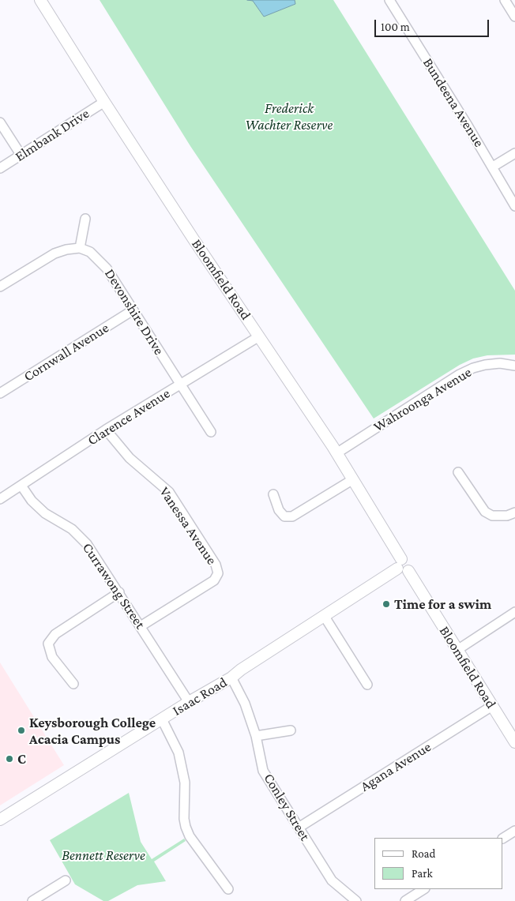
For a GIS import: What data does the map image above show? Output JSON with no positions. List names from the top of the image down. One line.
{"streets":{"street":["Bundeena Avenue","Elmbank Drive","Bloomfield Road","Devonshire Drive","Cornwall Avenue","Wahroonga Avenue","Clarence Avenue","Vanessa Avenue","Currawong Street","Isaac Road","Agana Avenue","Conley Street"]},"crossings":[["Elmbank Drive","Bloomfield Road"],["Bloomfield Road","Wahroonga Avenue"],["Bloomfield Road","Clarence Avenue"],["Bloomfield Road","Isaac Road"],["Bloomfield Road","Agana Avenue"],["Devonshire Drive","Cornwall Avenue"],["Devonshire Drive","Clarence Avenue"],["Clarence Avenue","Vanessa Avenue"],["Clarence Avenue","Currawong Street"],["Vanessa Avenue","Currawong Street"],["Currawong Street","Isaac Road"],["Isaac Road","Conley Street"],["Agana Avenue","Conley Street"]],"parks":["Frederick Wachter Reserve","Bennett Reserve"],"places":["Time for a swim","Keysborough College Acacia Campus","C"],"legend":["Road","Park"],"scale_bar":"100 m"}
